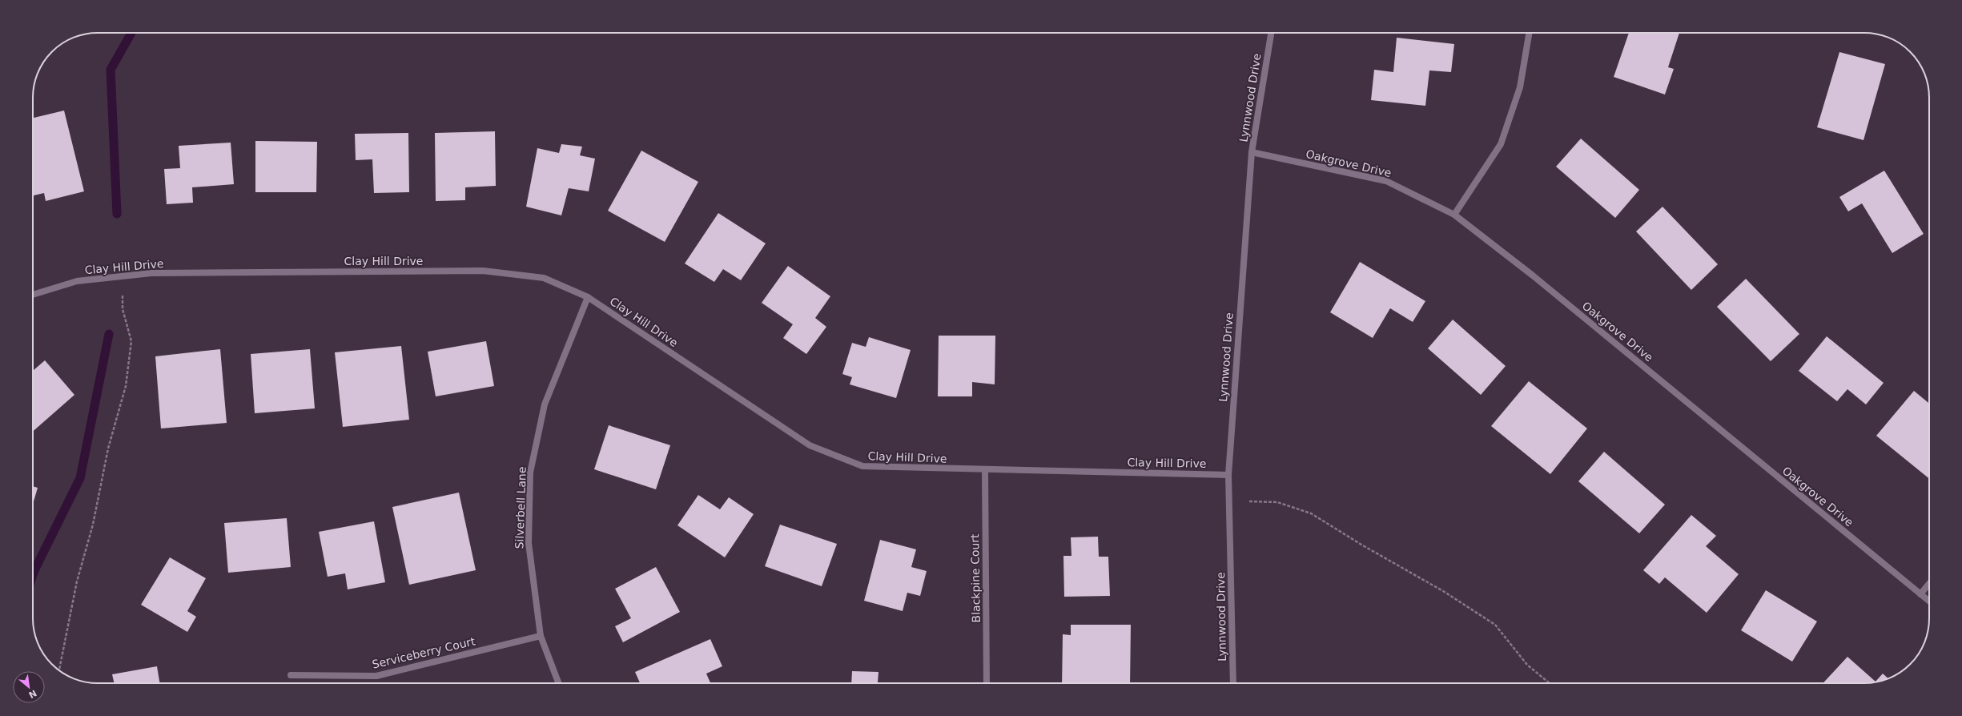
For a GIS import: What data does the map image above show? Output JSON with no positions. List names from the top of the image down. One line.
{"streets":{"street":["Lynnwood Drive","Oakgrove Drive","Clay Hill Drive","Silverbell Lane","Blackpine Court","Serviceberry Court"]},"crossings":[["Lynnwood Drive","Oakgrove Drive"],["Lynnwood Drive","Clay Hill Drive"],["Clay Hill Drive","Silverbell Lane"],["Clay Hill Drive","Blackpine Court"],["Silverbell Lane","Serviceberry Court"]],"north":"bottom right"}
